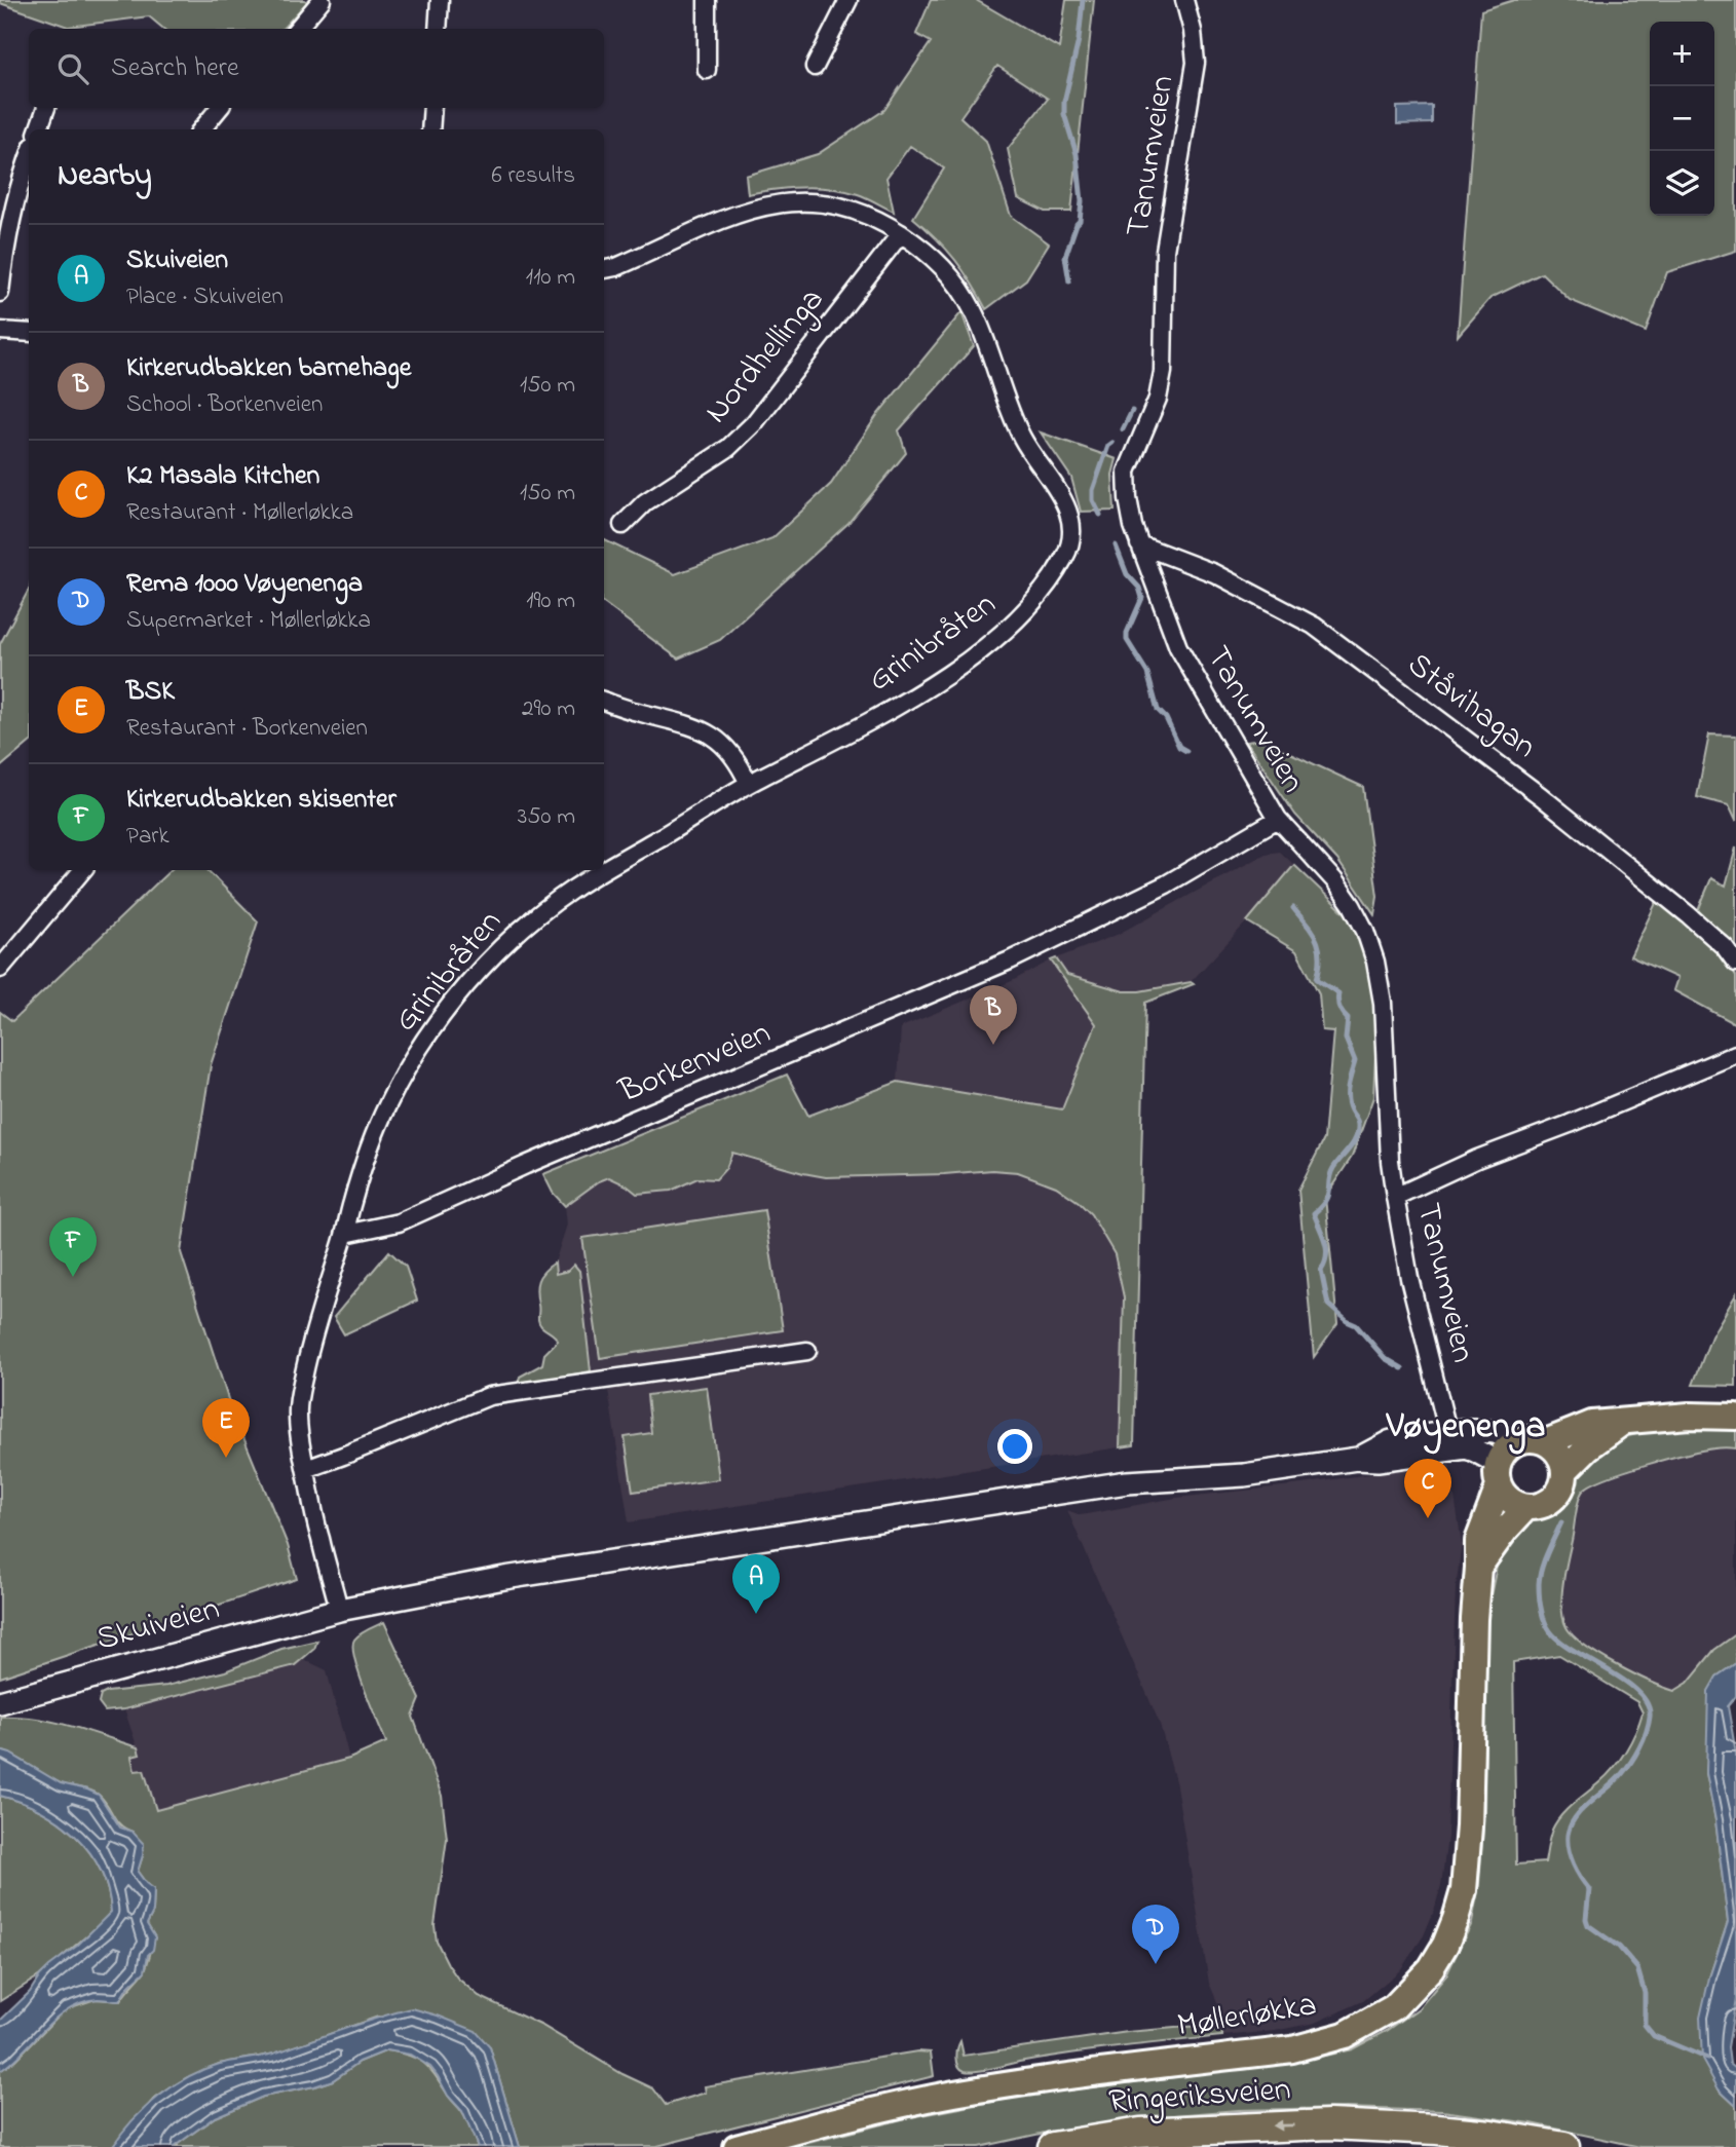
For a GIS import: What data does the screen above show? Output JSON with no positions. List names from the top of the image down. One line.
{"streets":{"highway":["Ringeriksveien"],"main road":["Skuiveien","Møllerløkka"],"street":["Tanumveien","Nordhellinga","Grinibråten","Ståvihagan","Borkenveien"]},"crossings":[["Tanumveien","Ståvihagan"],["Tanumveien","Borkenveien"],["Tanumveien","Skuiveien"],["Nordhellinga","Grinibråten"],["Grinibråten","Borkenveien"],["Skuiveien","Møllerløkka"]],"one_way":["Ringeriksveien"],"districts":["Vøyenenga"],"page":{"map_buttons":["+","−"],"search":"Search here","heading":["Nearby","6 results"],"list":[{"mark":"A","name":"Skuiveien","note":"Place · Skuiveien","value":"110 m"},{"mark":"B","name":"Kirkerudbakken barnehage","note":"School · Borkenveien","value":"150 m"},{"mark":"C","name":"K2 Masala Kitchen","note":"Restaurant · Møllerløkka","value":"150 m"},{"mark":"D","name":"Rema 1000 Vøyenenga","note":"Supermarket · Møllerløkka","value":"190 m"},{"mark":"E","name":"BSK","note":"Restaurant · Borkenveien","value":"290 m"},{"mark":"F","name":"Kirkerudbakken skisenter","note":"Park","value":"350 m"}],"pins":["B","F","E","C","A","D"]}}
